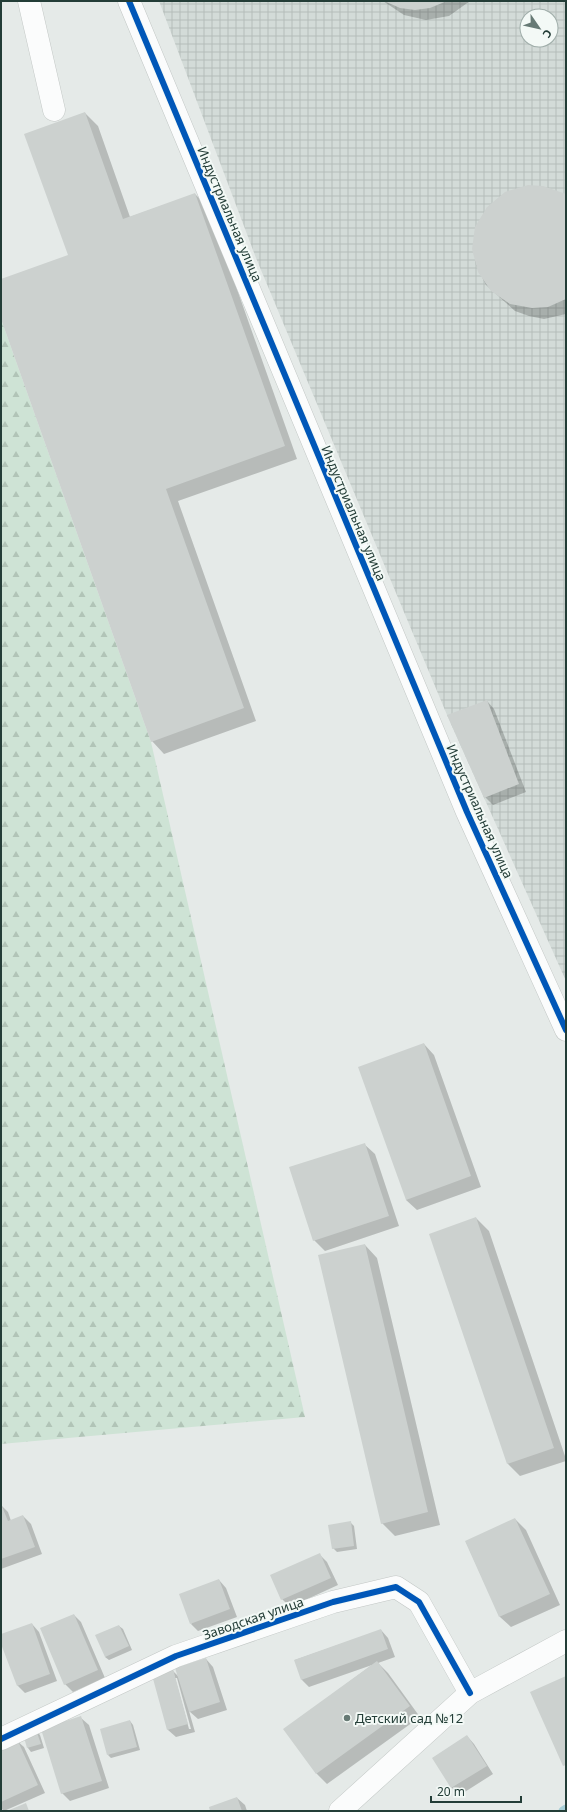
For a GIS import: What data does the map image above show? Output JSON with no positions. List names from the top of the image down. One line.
{"streets":{"street":["Индустриальная улица","Заводская улица"]},"places":["Детский сад №12"],"scale_bar":"20 m","north":"bottom right"}
